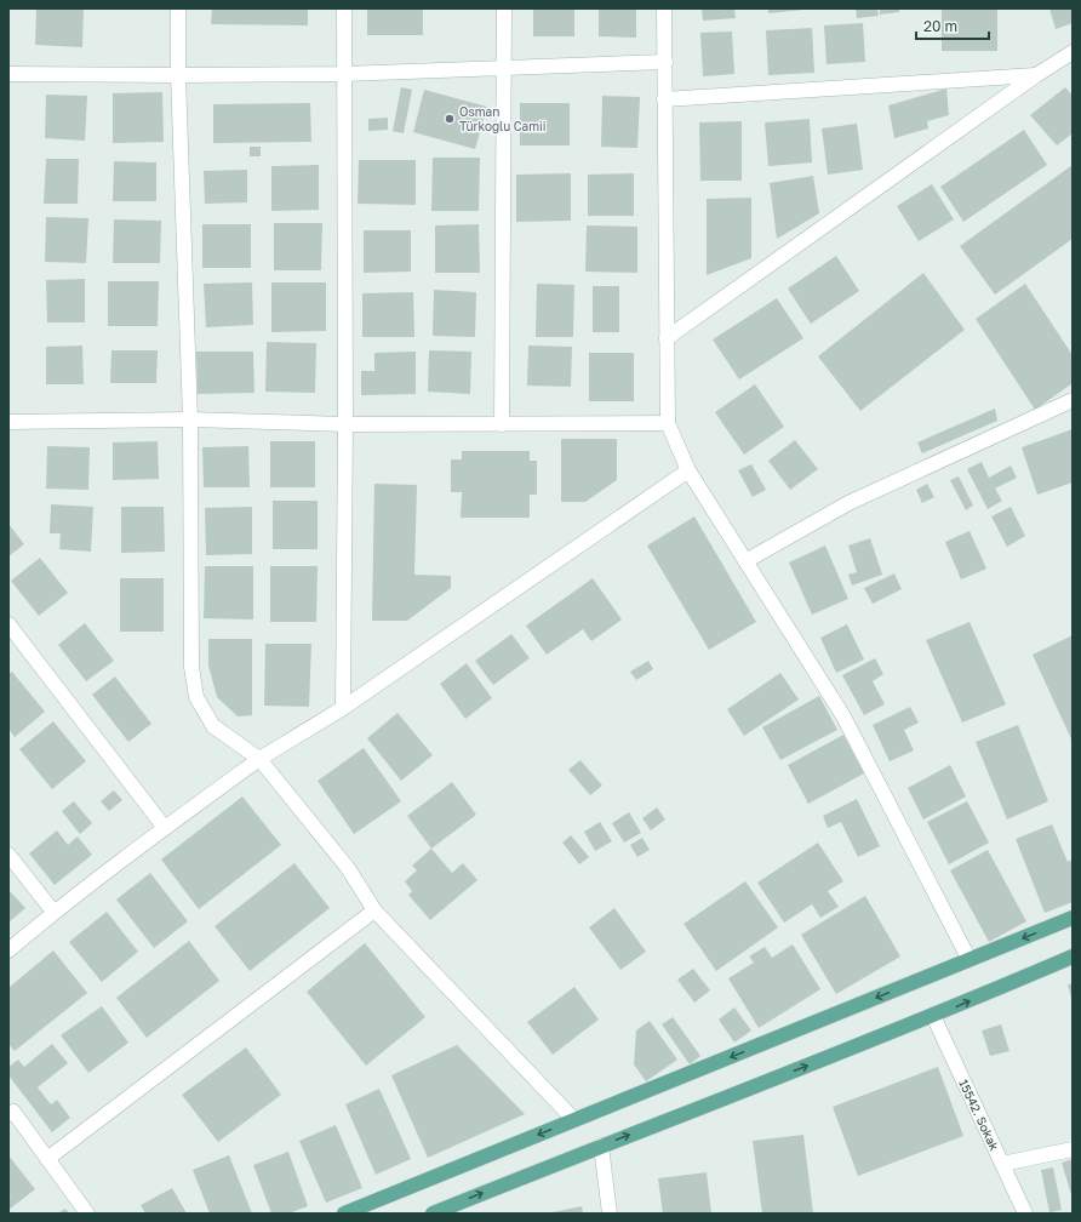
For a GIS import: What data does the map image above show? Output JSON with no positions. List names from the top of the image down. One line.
{"streets":{"street":["15542. Sokak"]},"places":["Osman Türkoğlu Camii"],"scale_bar":"20 m"}
